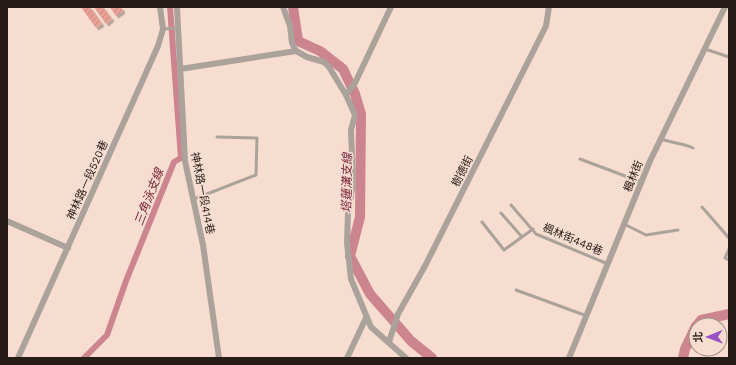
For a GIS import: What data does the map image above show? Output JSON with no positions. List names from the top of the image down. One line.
{"streets":{"street":["樹德街","楓林街","神林路一段520巷","神林路一段414巷"],"lane":["楓林街448巷"]},"crossings":[["楓林街","楓林街448巷"]],"water":["塔蓮溝支線","三角泳支線"],"north":"left"}
